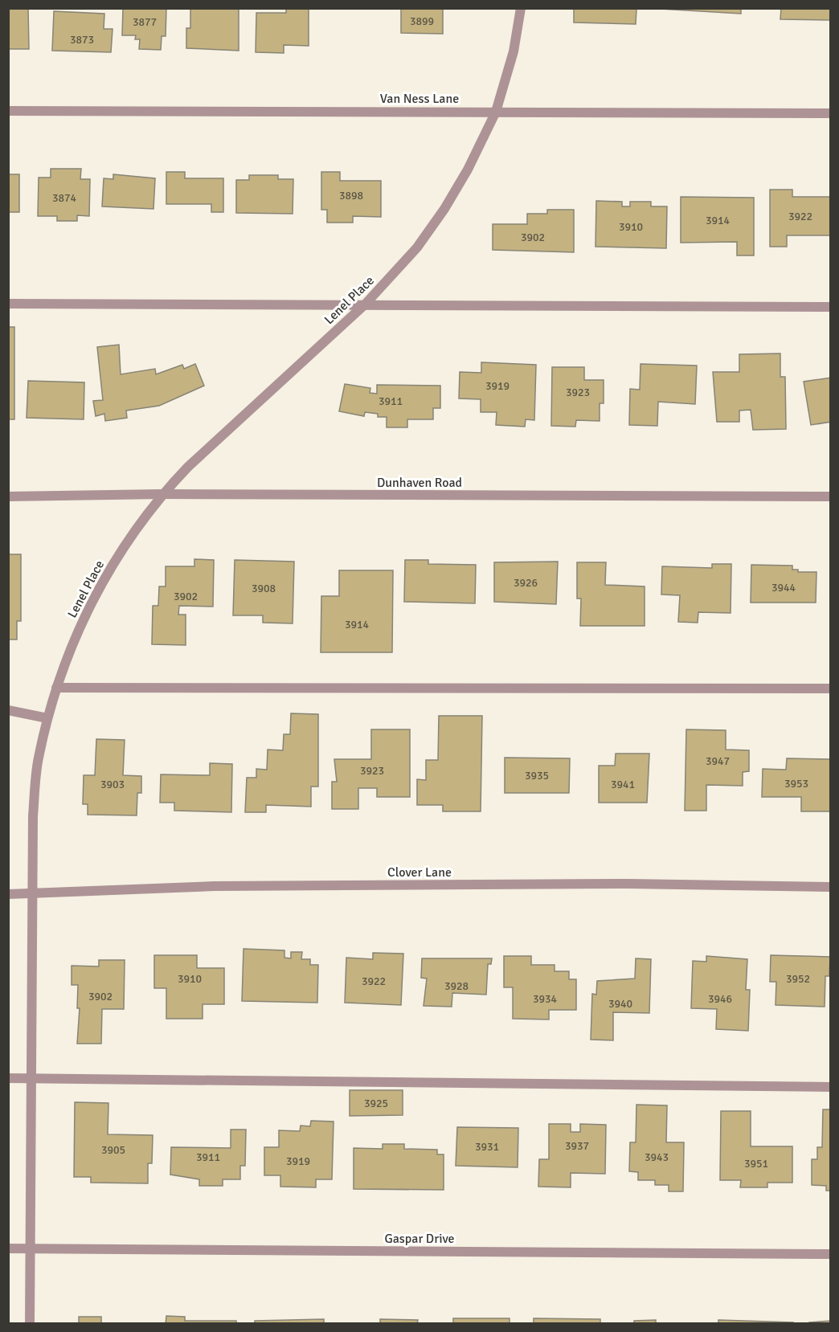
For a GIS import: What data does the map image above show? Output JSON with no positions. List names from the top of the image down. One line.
{"streets":{"street":["Van Ness Lane","Lenel Place","Dunhaven Road","Clover Lane","Gaspar Drive"]},"crossings":[["Van Ness Lane","Lenel Place"],["Lenel Place","Dunhaven Road"],["Lenel Place","Clover Lane"],["Lenel Place","Gaspar Drive"]],"house_numbers":["3899","3877","3873","3898","3874","3922","3914","3910","3902","3919","3923","3911","3926","3944","3908","3902","3914","3947","3923","3935","3953","3903","3941","3910","3952","3922","3928","3902","3934","3946","3940","3925","3937","3931","3905","3911","3943","3919","3951"]}
